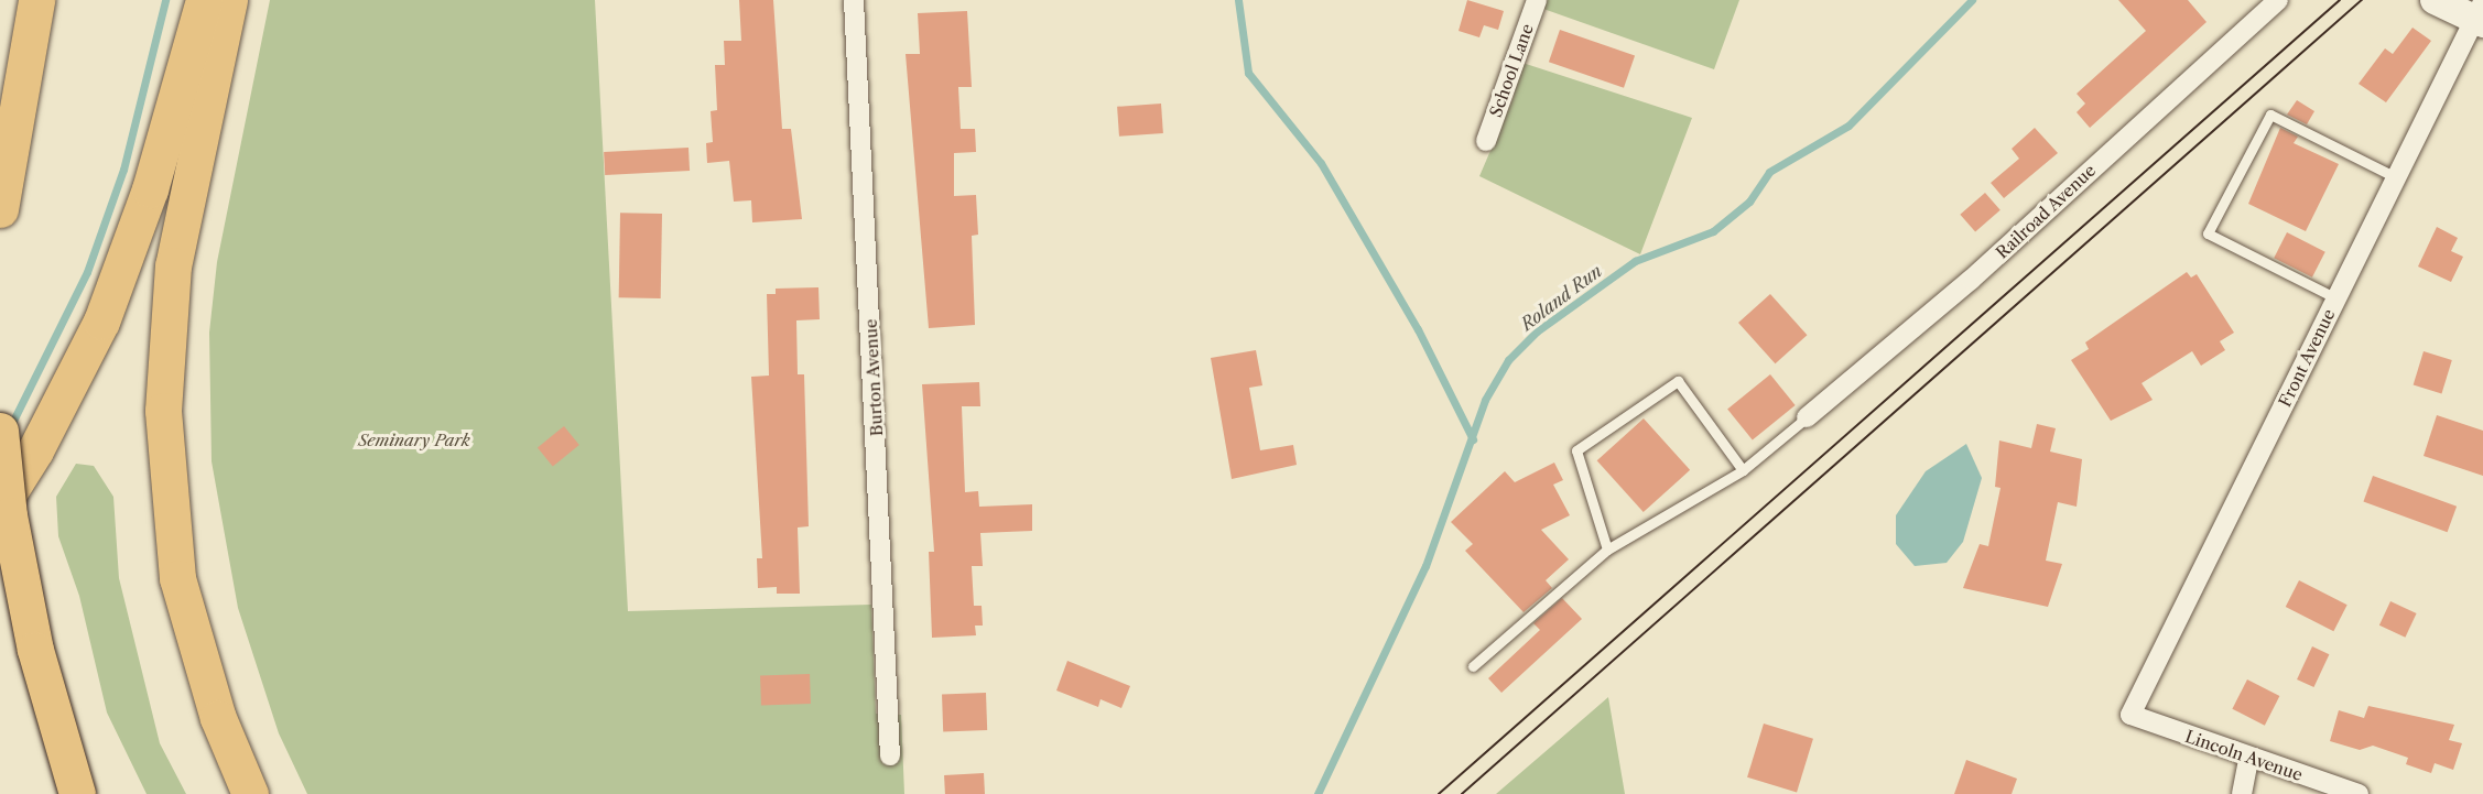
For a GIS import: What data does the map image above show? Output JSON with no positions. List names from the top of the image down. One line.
{"streets":{"street":["School Lane","Railroad Avenue","Front Avenue","Burton Avenue","Lincoln Avenue"]},"crossings":[["Front Avenue","Lincoln Avenue"]],"water":["Roland Run"],"parks":["Seminary Park"]}
